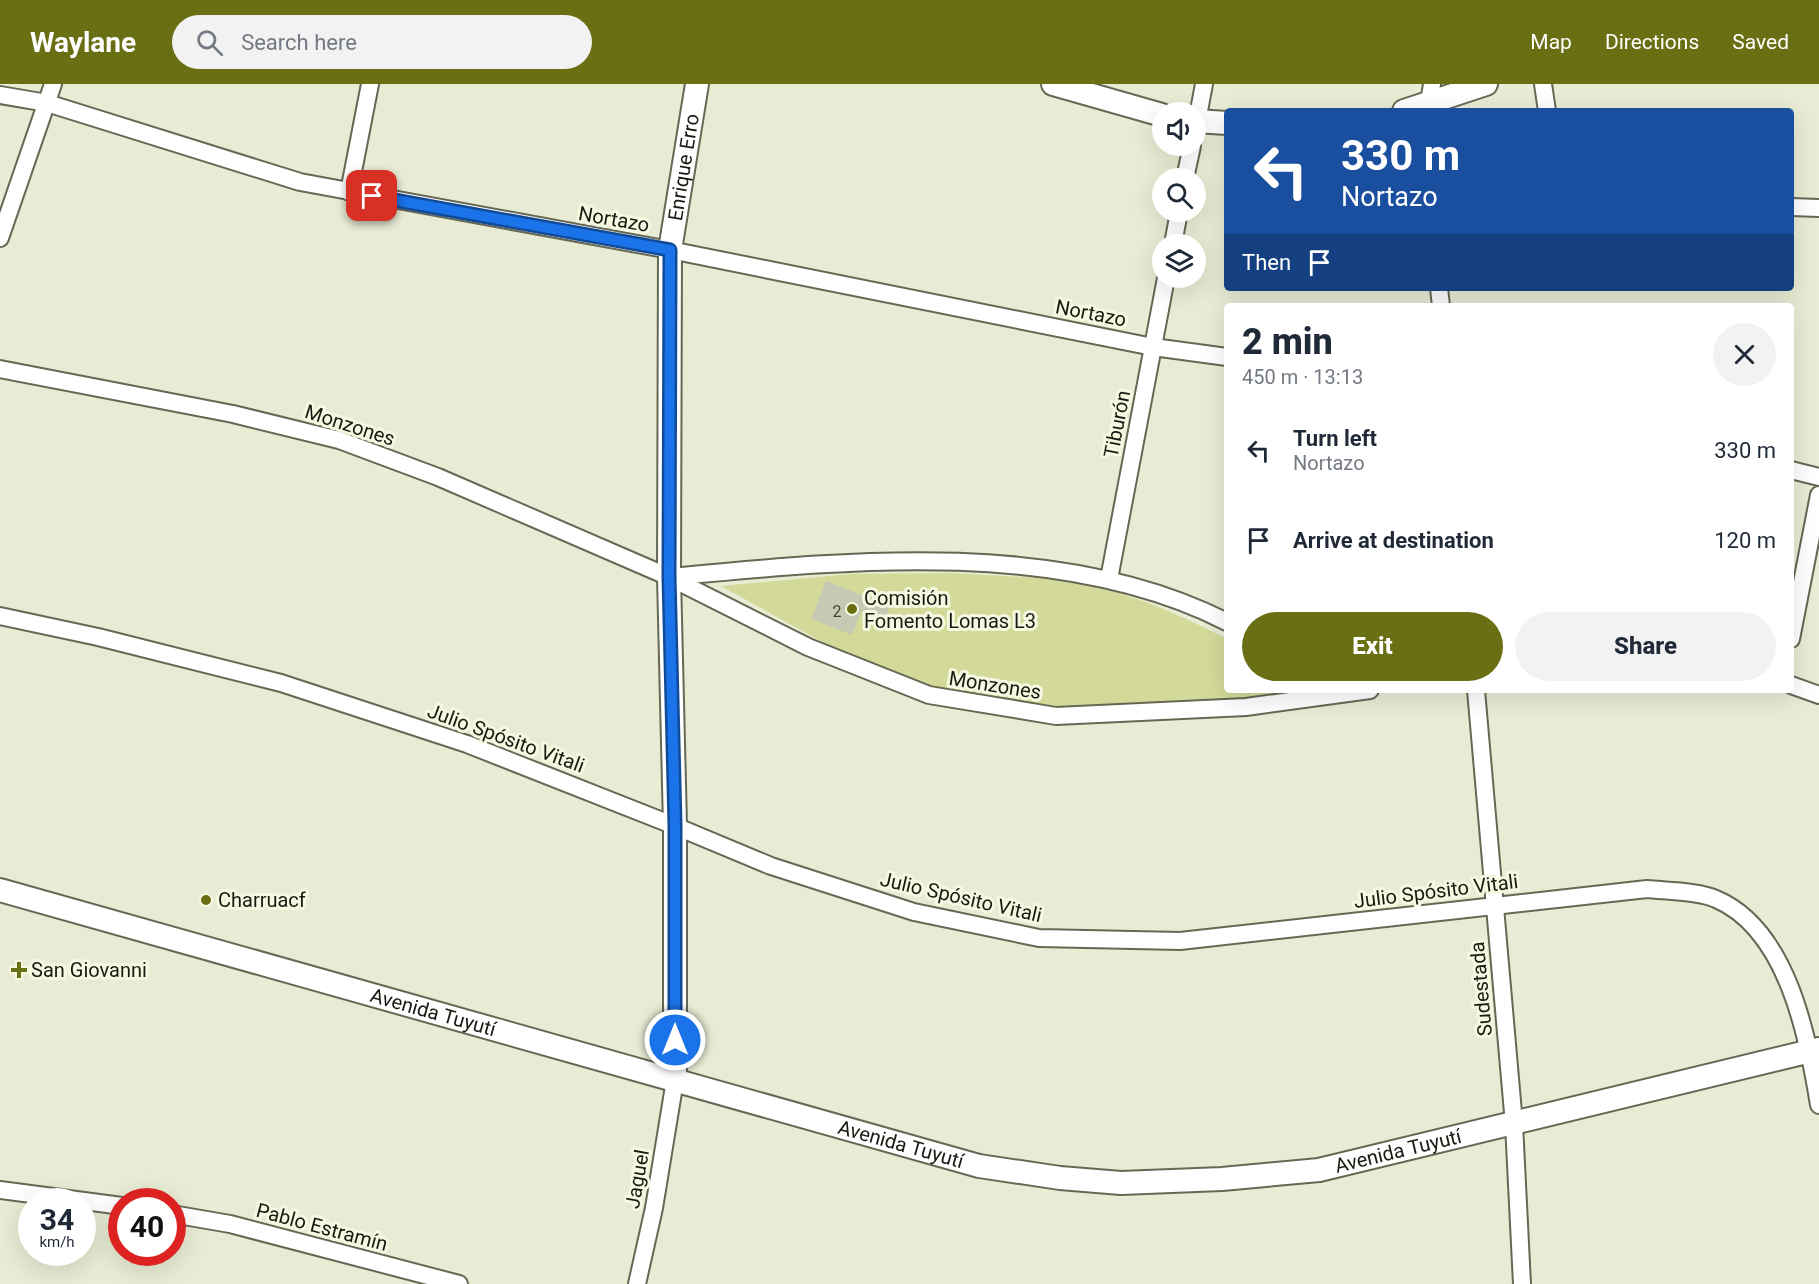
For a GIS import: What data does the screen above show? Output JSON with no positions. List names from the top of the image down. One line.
{"streets":{"street":["Enrique Erro","Nortazo","Tiburón","Monzones","Julio Spósito Vitali","Sudestada","Avenida Tuyutí","Jaguel","Pablo Estramín"]},"crossings":[["Enrique Erro","Nortazo"],["Enrique Erro","Monzones"],["Enrique Erro","Julio Spósito Vitali"],["Enrique Erro","Avenida Tuyutí"],["Enrique Erro","Jaguel"],["Nortazo","Tiburón"],["Tiburón","Monzones"],["Julio Spósito Vitali","Sudestada"],["Julio Spósito Vitali","Avenida Tuyutí"],["Sudestada","Avenida Tuyutí"],["Avenida Tuyutí","Jaguel"]],"places":{"other":["Comisión Fomento Lomas L3","Charruacf"],"health":["San Giovanni"]},"house_numbers":["2"],"page":{"header":"Waylane","search":"Search here","nav":["Map","Directions","Saved"],"turn":["330 m","Nortazo"],"then":"Then","heading":["2 min","450 m · 13:13"],"list":[{"name":"Turn left","note":"Nortazo","value":"330 m"},{"name":"Arrive at destination","value":"120 m"}],"buttons":["Exit","Share"],"speed":"34 km/h","limit":"40"}}
